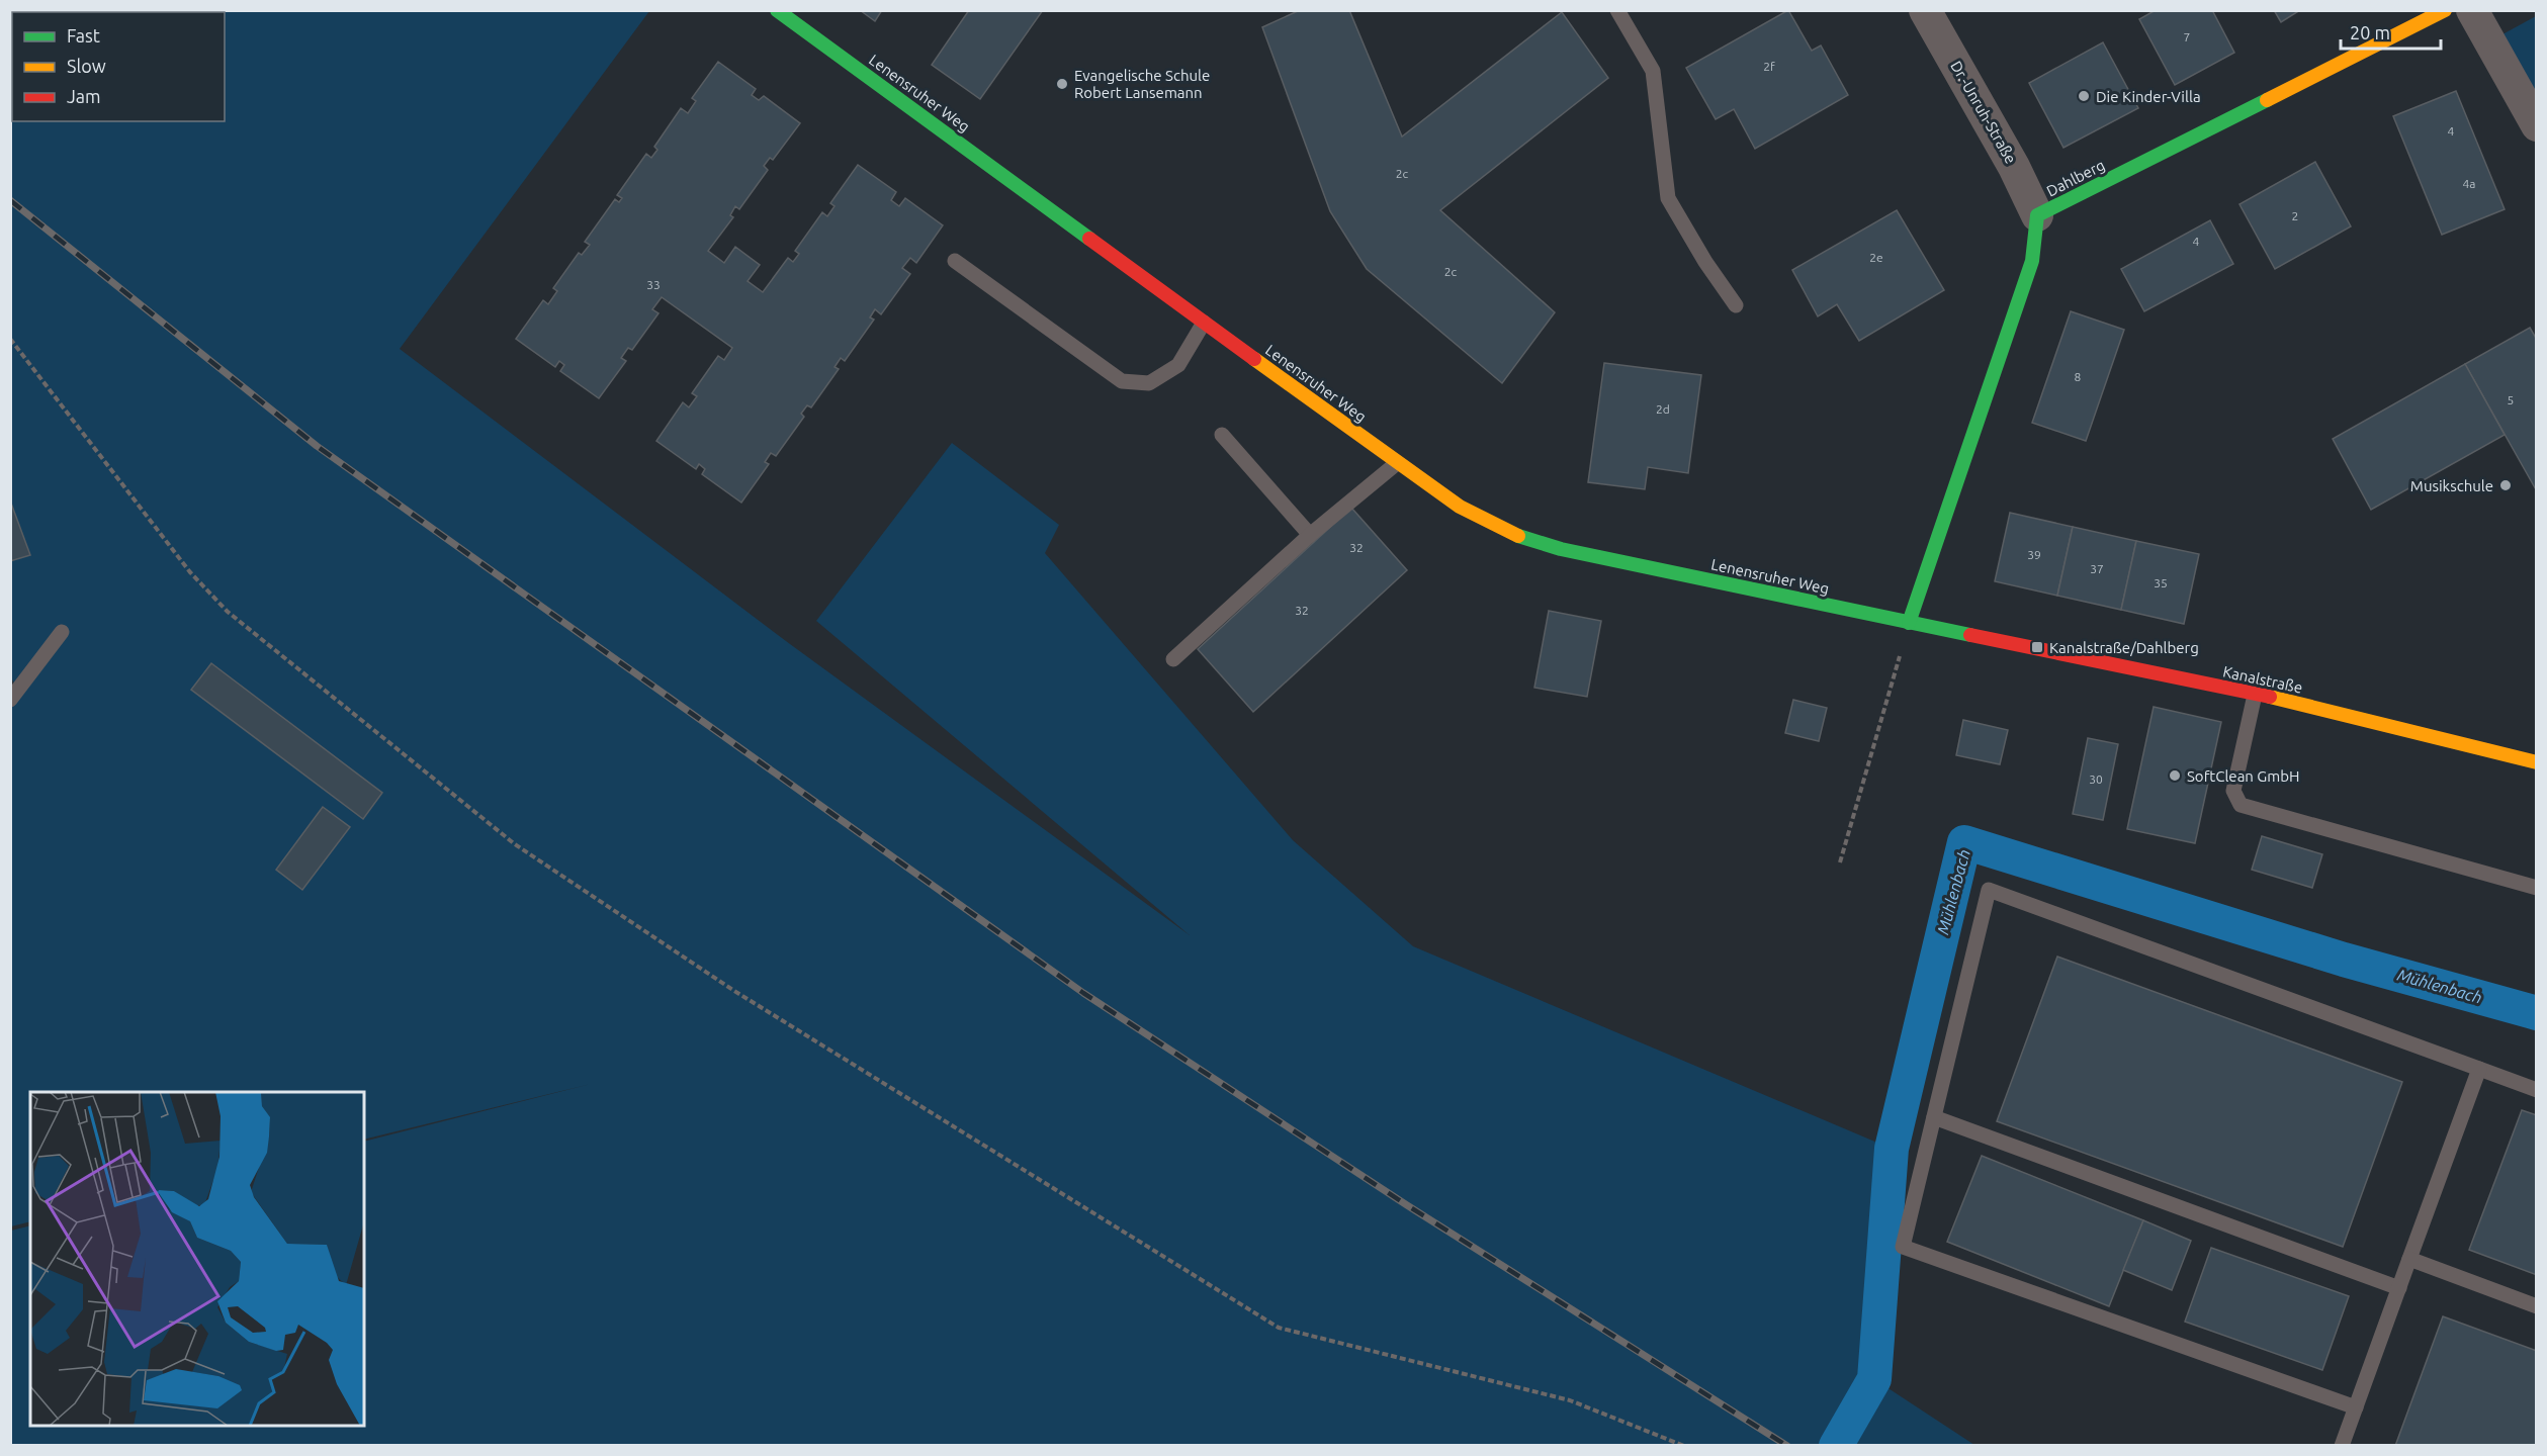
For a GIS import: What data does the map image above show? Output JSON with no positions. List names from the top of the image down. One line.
{"streets":{"street":["Lenensruher Weg","Dr.-Unruh-Straße","Dahlberg","Kanalstraße"]},"crossings":[["Lenensruher Weg","Dahlberg"],["Lenensruher Weg","Kanalstraße"],["Dr.-Unruh-Straße","Dahlberg"],["Dahlberg","Kanalstraße"]],"water":["Mühlenbach"],"places":{"other":["Evangelische Schule Robert Lansemann","Die Kinder-Villa","Musikschule","SoftClean GmbH"],"transit":["Kanalstraße/Dahlberg"]},"house_numbers":["7","2f","4","2c","4a","2","4","2e","2c","33","8","5","2d","32","39","37","35","32","30"],"legend":["Fast","Slow","Jam"],"scale_bar":"20 m"}
